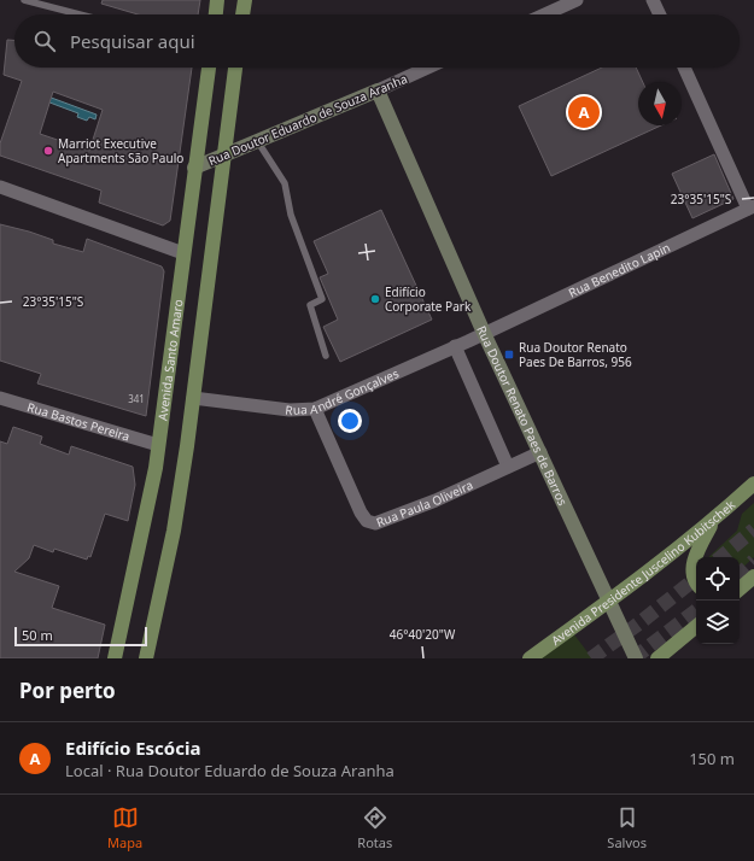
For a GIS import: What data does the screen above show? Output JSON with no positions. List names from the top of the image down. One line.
{"streets":{"main road":["Avenida Santo Amaro","Avenida Presidente Juscelino Kubitschek"],"street":["Rua Doutor Eduardo de Souza Aranha","Rua Benedito Lapin","Rua André Gonçalves","Rua Doutor Renato Paes de Barros","Rua Bastos Pereira","Rua Paula Oliveira"]},"crossings":[["Rua Doutor Eduardo de Souza Aranha","Avenida Santo Amaro"],["Rua Doutor Eduardo de Souza Aranha","Rua Doutor Renato Paes de Barros"],["Rua Benedito Lapin","Rua André Gonçalves"],["Rua Benedito Lapin","Rua Doutor Renato Paes de Barros"],["Avenida Santo Amaro","Rua Bastos Pereira"],["Rua André Gonçalves","Rua Doutor Renato Paes de Barros"],["Rua André Gonçalves","Rua Paula Oliveira"],["Rua Doutor Renato Paes de Barros","Rua Paula Oliveira"],["Rua Doutor Renato Paes de Barros","Avenida Presidente Juscelino Kubitschek"]],"places":{"other":["Marriot Executive Apartments São Paulo","Edifício Corporate Park"],"transit":["Rua Doutor Renato Paes De Barros, 956"]},"house_numbers":["341"],"scale_bar":"50 m","north":"bottom","page":{"search":"Pesquisar aqui","pins":"A","scale":"50 m","heading":"Por perto","list":[{"mark":"A","name":"Edifício Escócia","note":"Local · Rua Doutor Eduardo de Souza Aranha","value":"150 m"}],"nav":["Mapa","Rotas","Salvos"]},"coordinates":["23°35'15\"S","46°40'20\"W"]}
